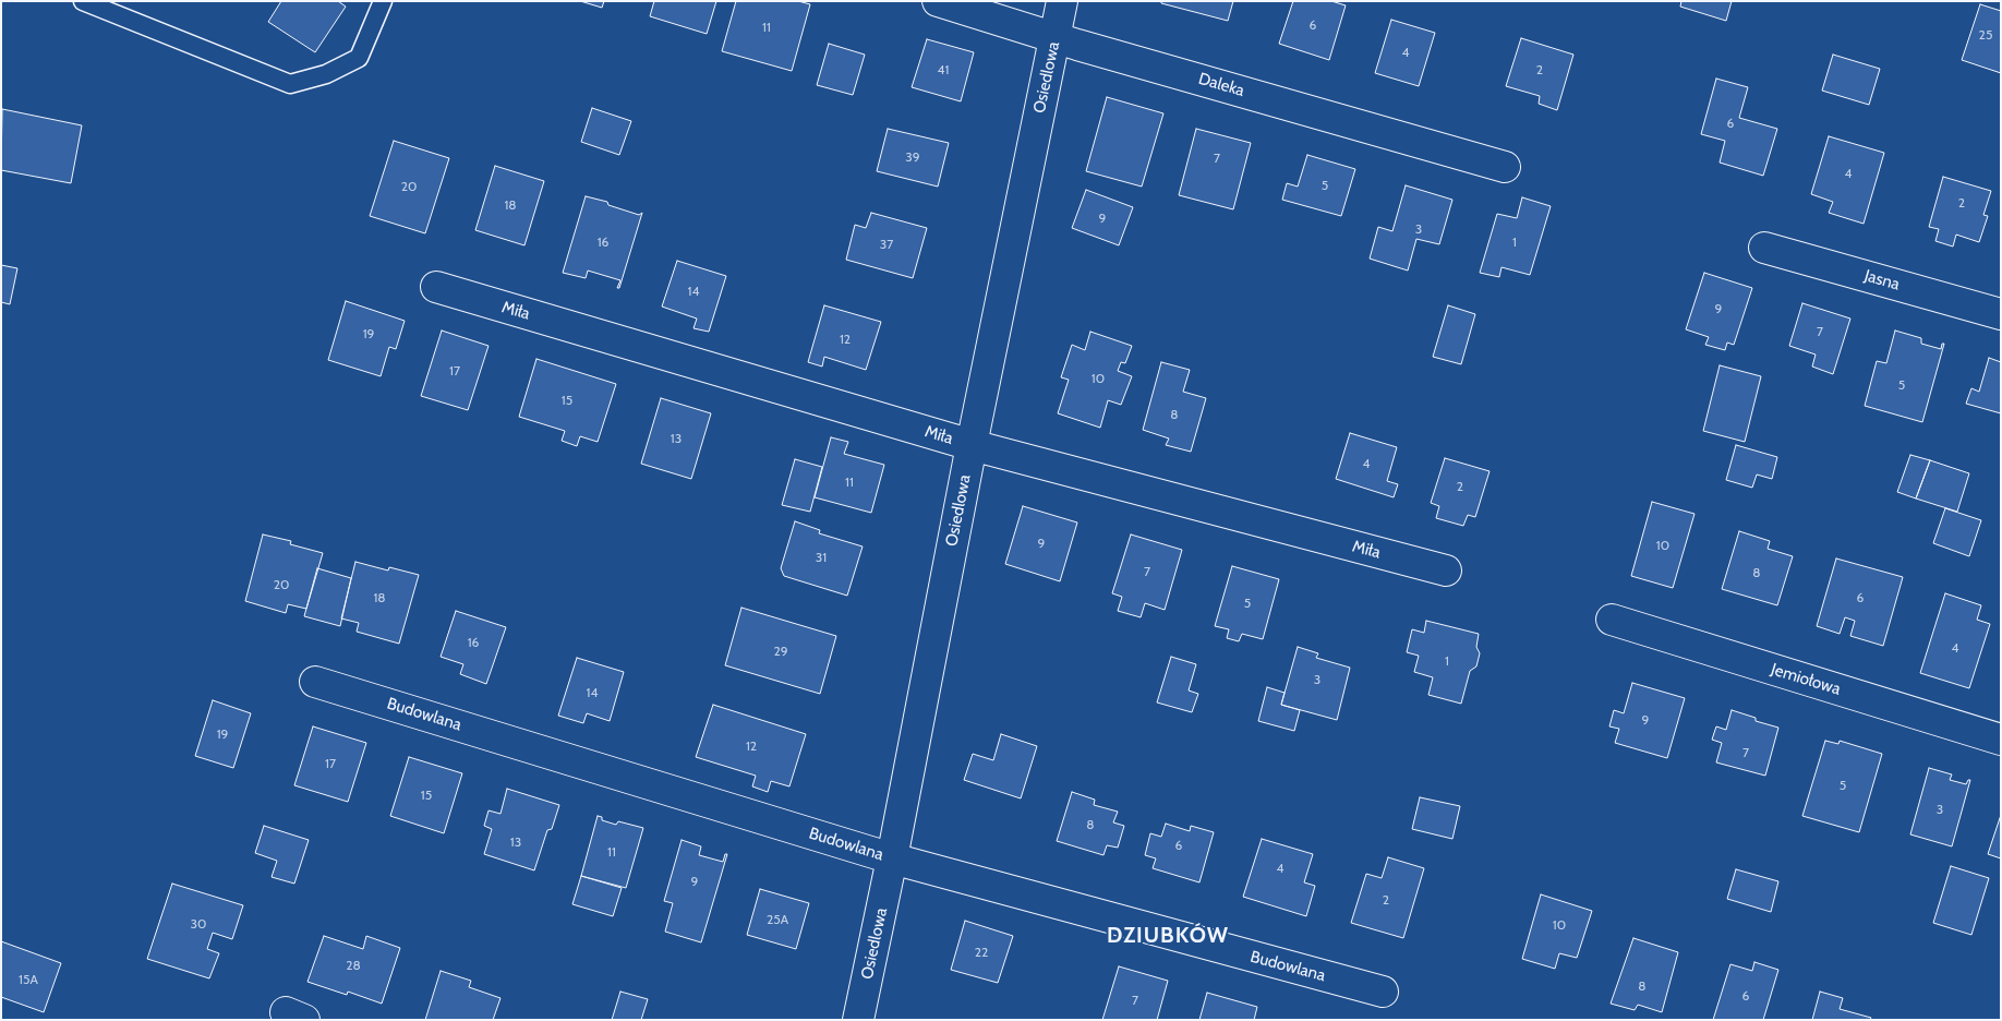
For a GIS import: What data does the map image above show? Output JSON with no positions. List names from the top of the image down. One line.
{"streets":{"street":["Osiedlowa","Daleka","Jasna","Miła","Jemiołowa","Budowlana"]},"crossings":[["Osiedlowa","Daleka"],["Osiedlowa","Miła"],["Osiedlowa","Budowlana"]],"districts":["DZIUBKÓW"],"house_numbers":["6","11","25","4","41","2","6","39","7","4","5","20","2","18","9","3","16","1","37","14","9","7","19","12","17","10","5","15","8","13","4","11","2","9","10","31","7","8","20","18","6","5","16","4","29","1","3","14","9","19","12","7","17","5","15","3","8","13","6","11","4","9","2","25A","30","10","22","28","15A","8","6","7"]}
